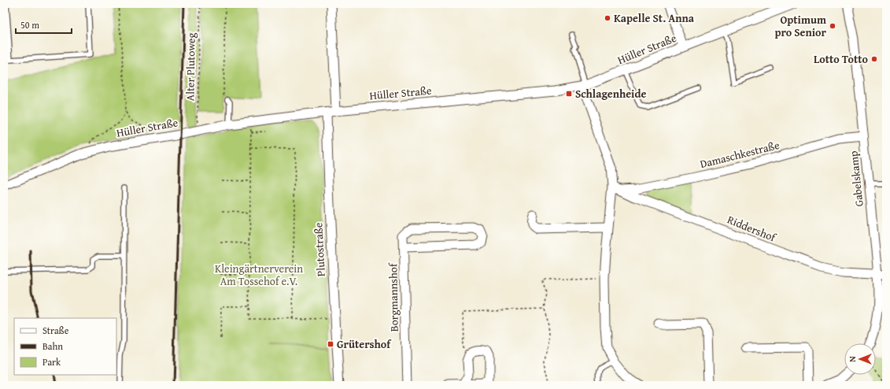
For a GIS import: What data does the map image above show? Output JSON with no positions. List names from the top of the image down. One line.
{"streets":{"street":["Hüller Straße","Damaschkestraße","Gabelskamp","Riddershof","Plutostraße","Borgmannshof"],"path":["Alter Plutoweg"]},"crossings":[["Hüller Straße","Alter Plutoweg"],["Hüller Straße","Plutostraße"],["Damaschkestraße","Gabelskamp"],["Damaschkestraße","Riddershof"],["Gabelskamp","Riddershof"]],"parks":["Kleingärtnerverein Am Tossehof e.V."],"places":{"other":["Kapelle St. Anna","Optimum pro Senior","Lotto Totto"],"transit":["Schlagenheide","Grütershof"]},"legend":["Straße","Bahn","Park"],"scale_bar":"50 m","north":"left"}
